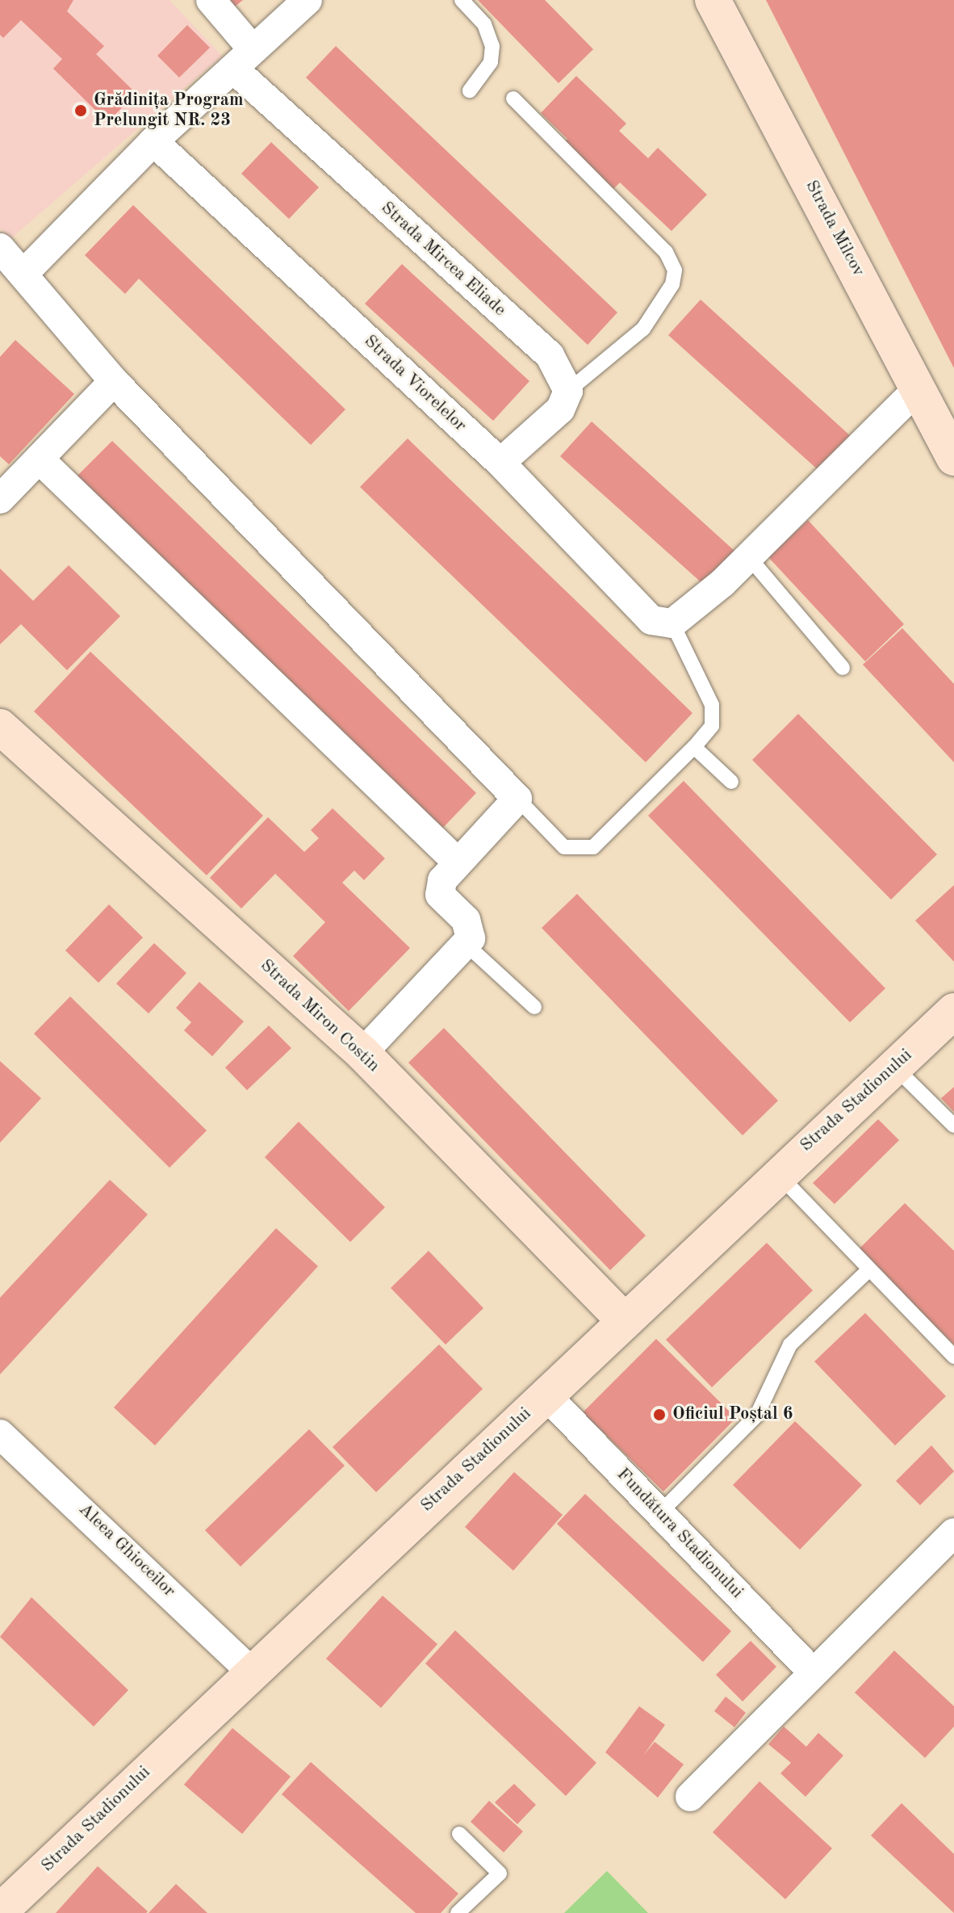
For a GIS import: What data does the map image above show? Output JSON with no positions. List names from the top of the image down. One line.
{"streets":{"street":["Strada Milcov","Strada Mircea Eliade","Strada Viorelelor","Strada Miron Costin","Strada Stadionului","Fundătura Stadionului","Aleea Ghioceilor"]},"crossings":[["Strada Miron Costin","Strada Stadionului"],["Strada Stadionului","Fundătura Stadionului"],["Strada Stadionului","Aleea Ghioceilor"]],"places":["Grădiniţa Program Prelungit NR. 23","Oficiul Poștal 6"]}
